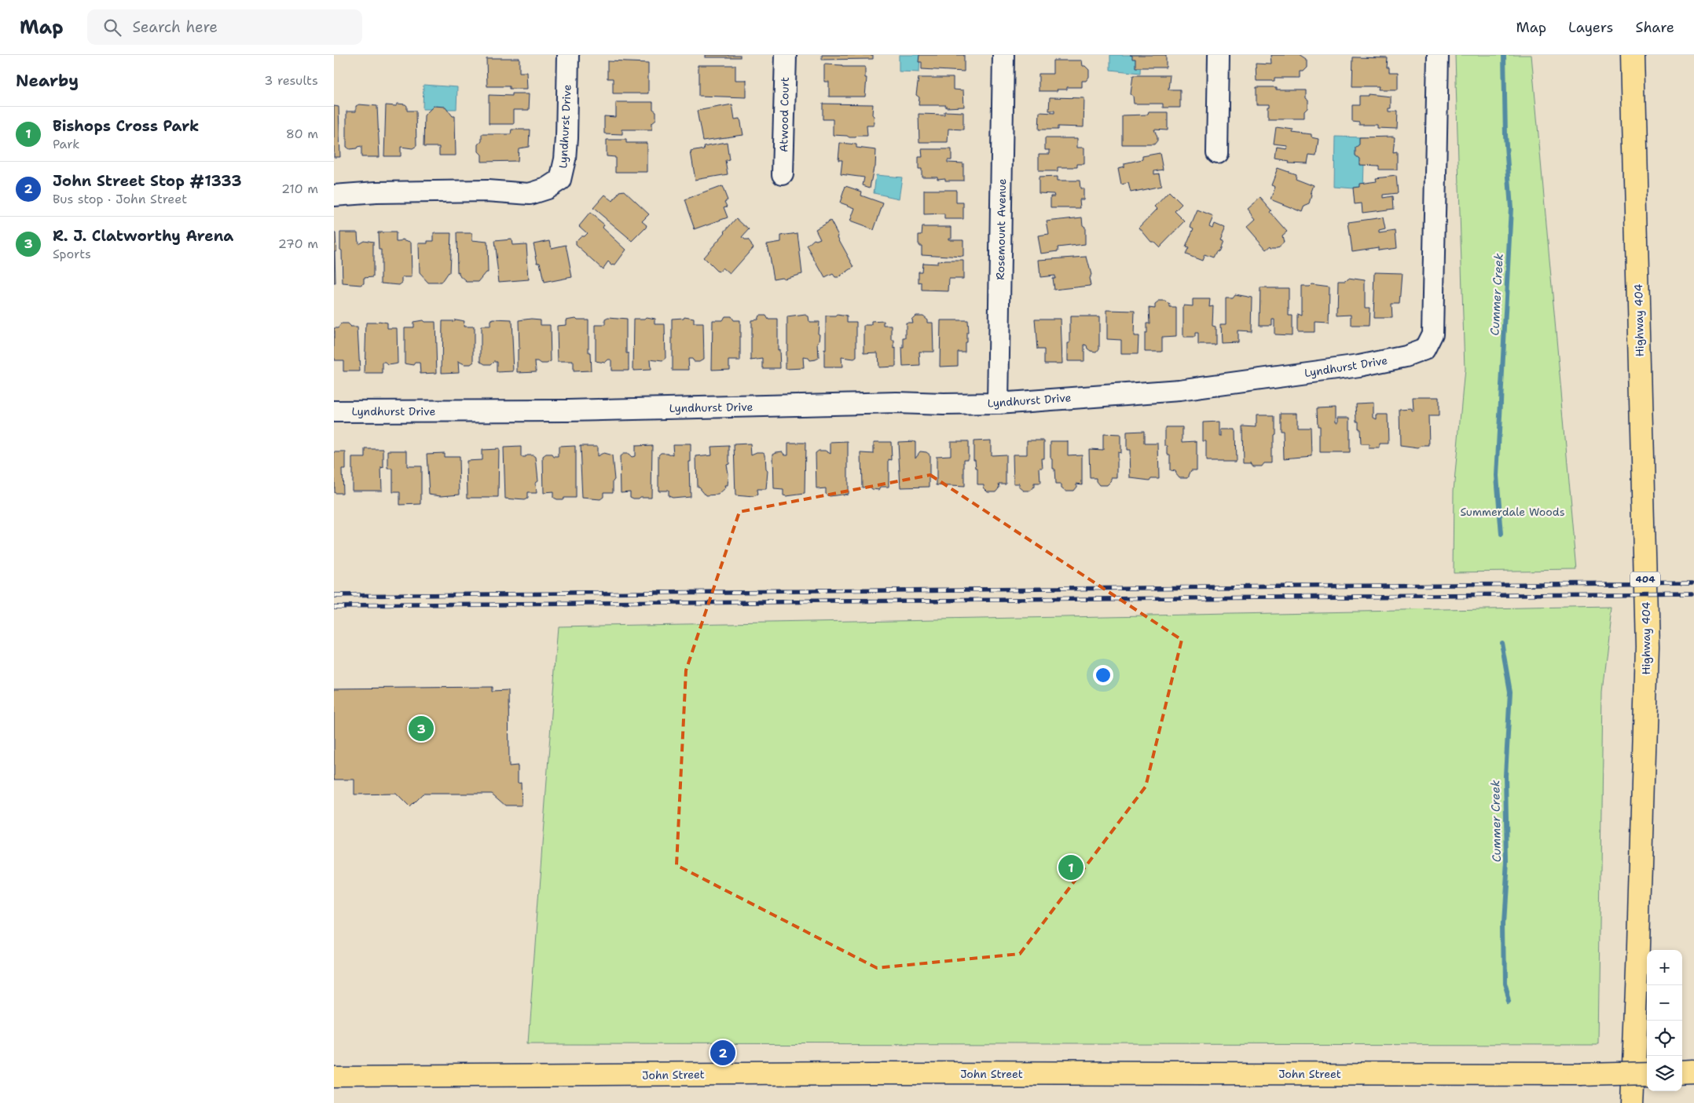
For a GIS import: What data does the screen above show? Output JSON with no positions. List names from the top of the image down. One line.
{"streets":{"main road":["Highway 404","404","John Street"],"street":["Atwood Court","Lyndhurst Drive","Rosemount Avenue"]},"crossings":[["Lyndhurst Drive","Rosemount Avenue"]],"water":["Cummer Creek"],"parks":["Summerdale Woods"],"page":{"header":"Map","search":"Search here","nav":["Map","Layers","Share"],"heading":["Nearby","3 results"],"list":[{"mark":"1","name":"Bishops Cross Park","note":"Park","value":"80 m"},{"mark":"2","name":"John Street Stop #1333","note":"Bus stop · John Street","value":"210 m"},{"mark":"3","name":"R. J. Clatworthy Arena","note":"Sports","value":"270 m"}],"pins":["3","1","2"],"map_buttons":["+","−"]}}
